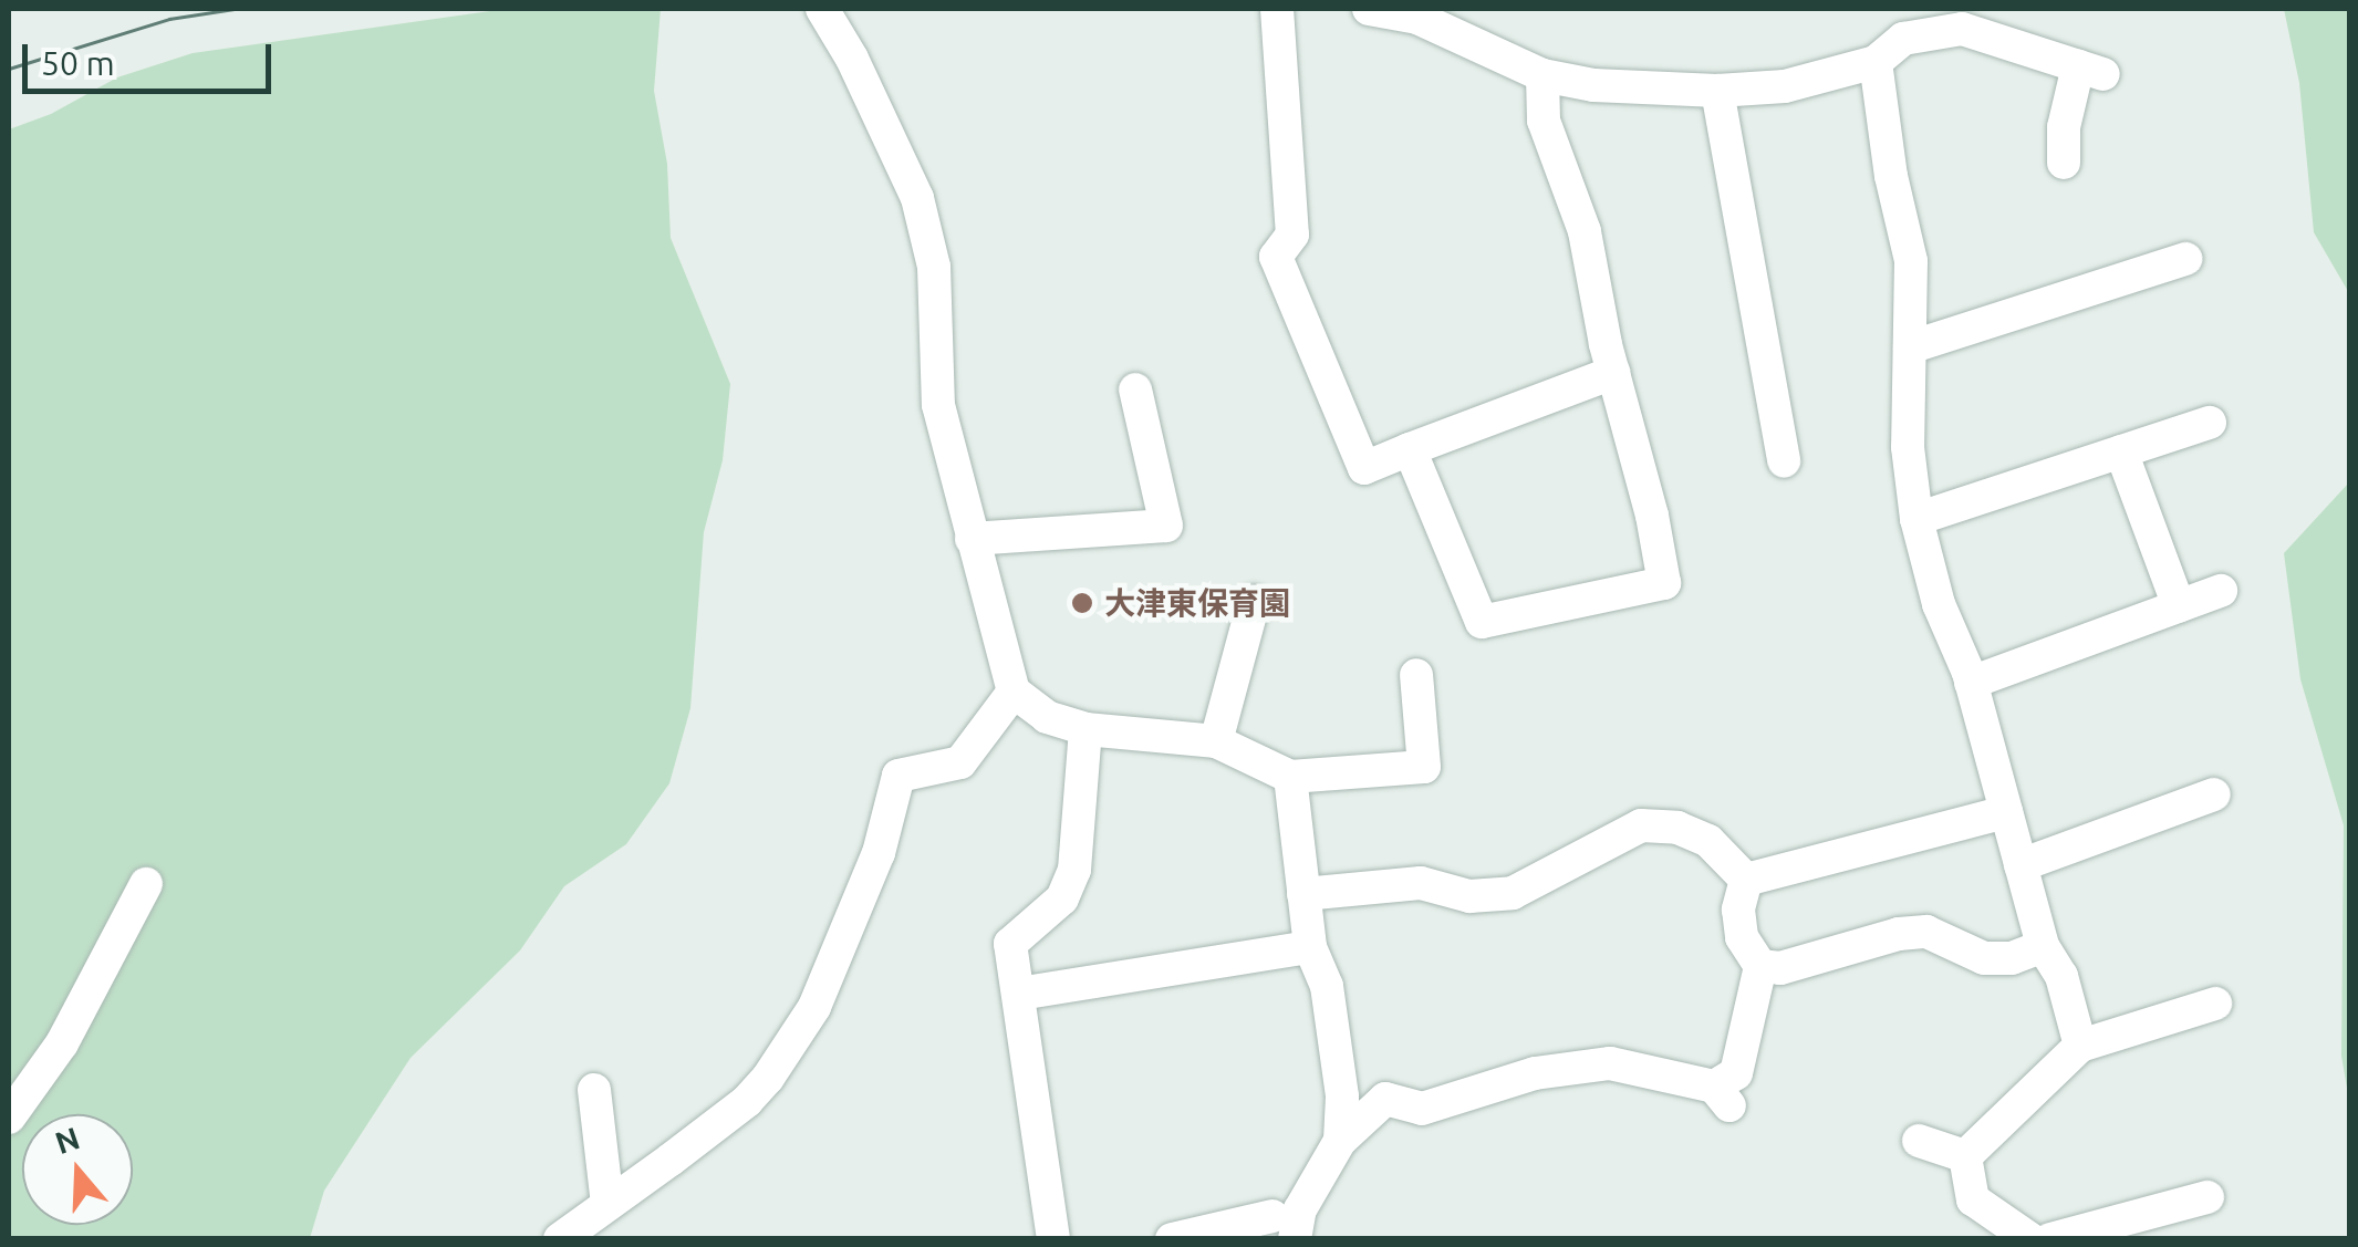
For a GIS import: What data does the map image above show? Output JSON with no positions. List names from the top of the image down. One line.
{"places":["大津東保育園"],"scale_bar":"50 m","north":"top"}
